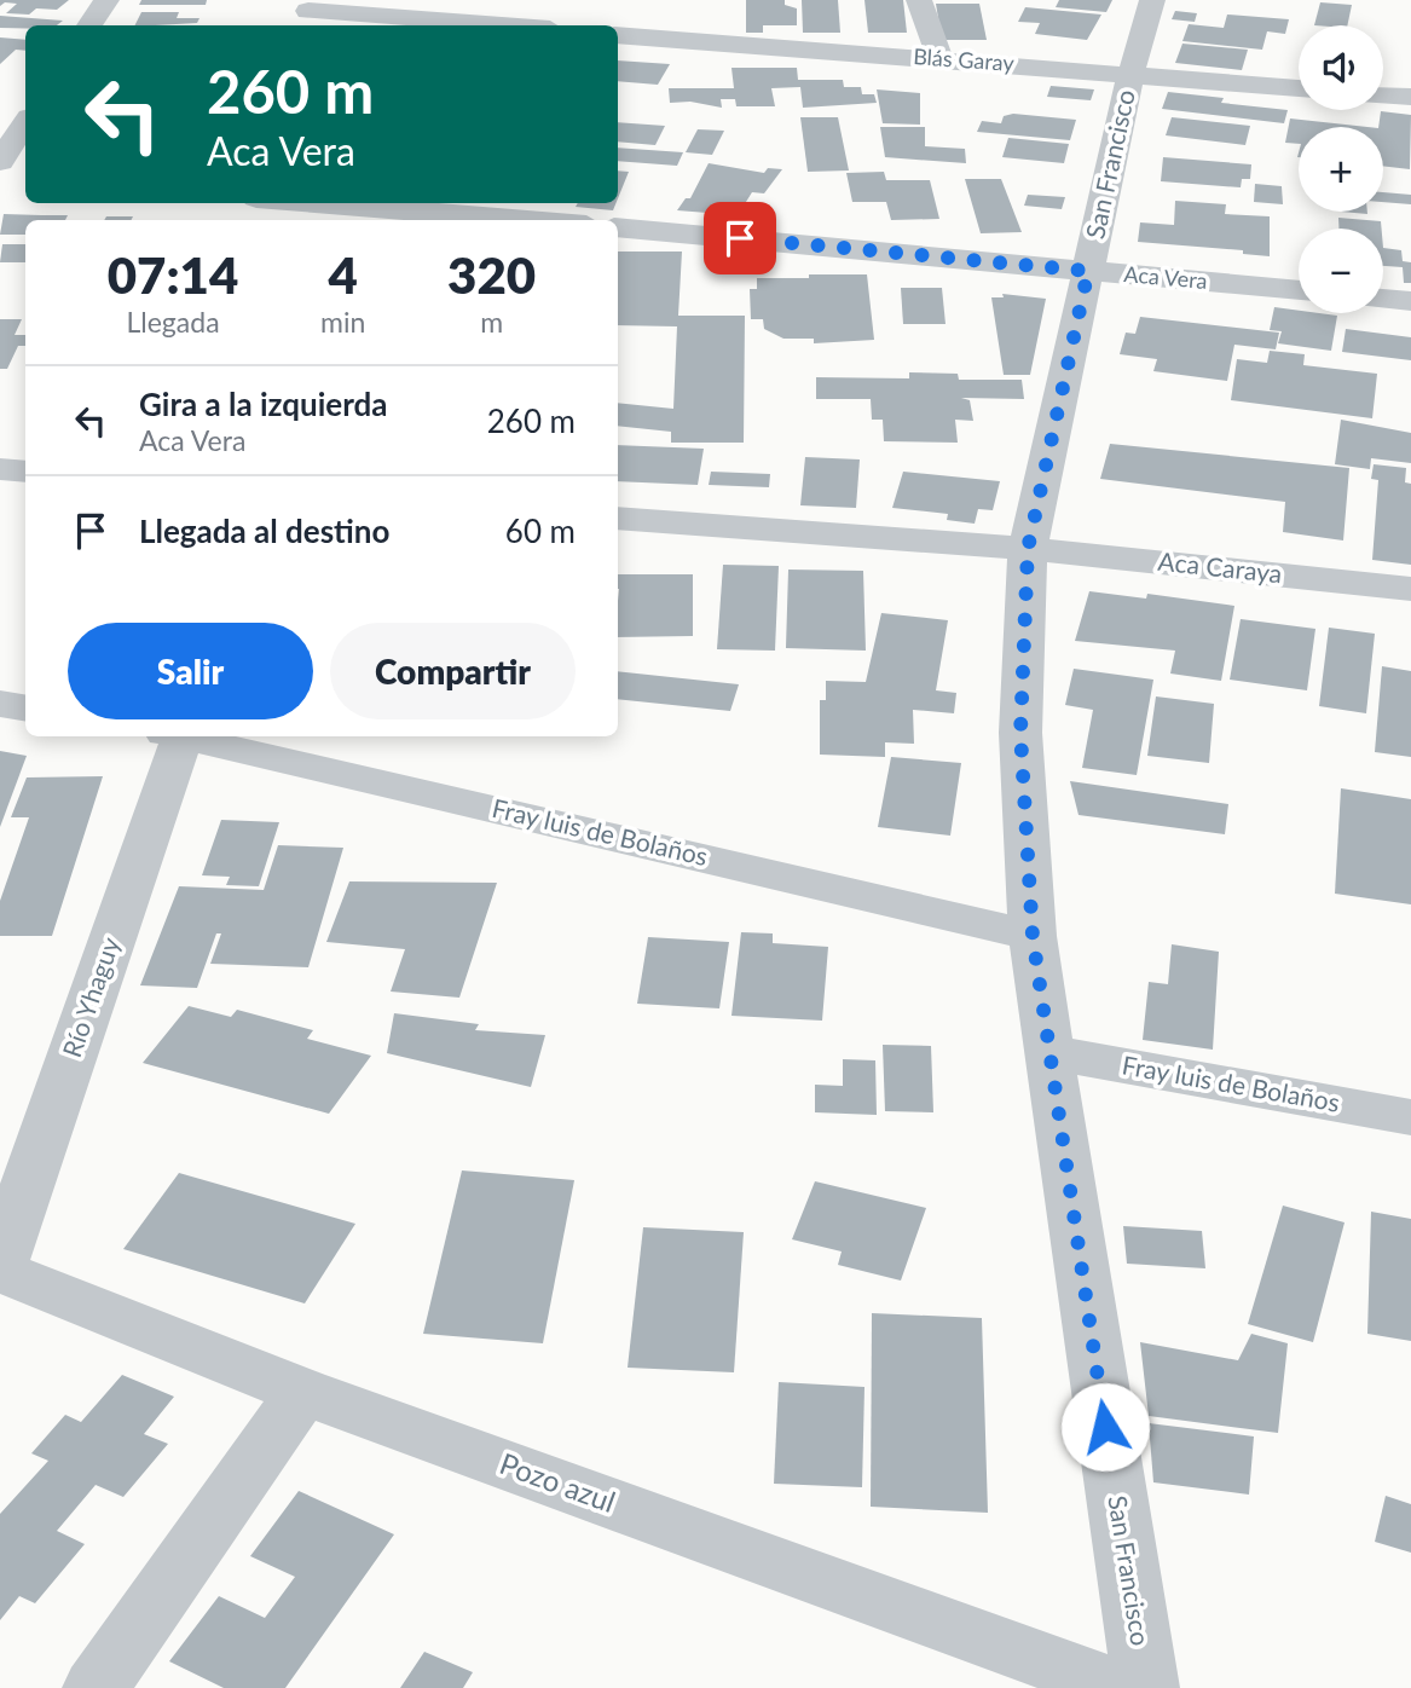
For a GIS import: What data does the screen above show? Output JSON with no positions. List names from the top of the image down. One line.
{"streets":{"street":["Blás Garay","San Francisco","Aca Vera","Aca Caraya","Fray luis de Bolaños","Río Yhaguy","Pozo azul"]},"crossings":[["Blás Garay","San Francisco"],["San Francisco","Aca Vera"],["San Francisco","Aca Caraya"],["San Francisco","Fray luis de Bolaños"]],"page":{"map_buttons":["+","−"],"turn":["260 m","Aca Vera"],"eta":["07:14","Llegada","4","min","320","m"],"list":[{"name":"Gira a la izquierda","note":"Aca Vera","value":"260 m"},{"name":"Llegada al destino","value":"60 m"}],"buttons":["Salir","Compartir"]}}
